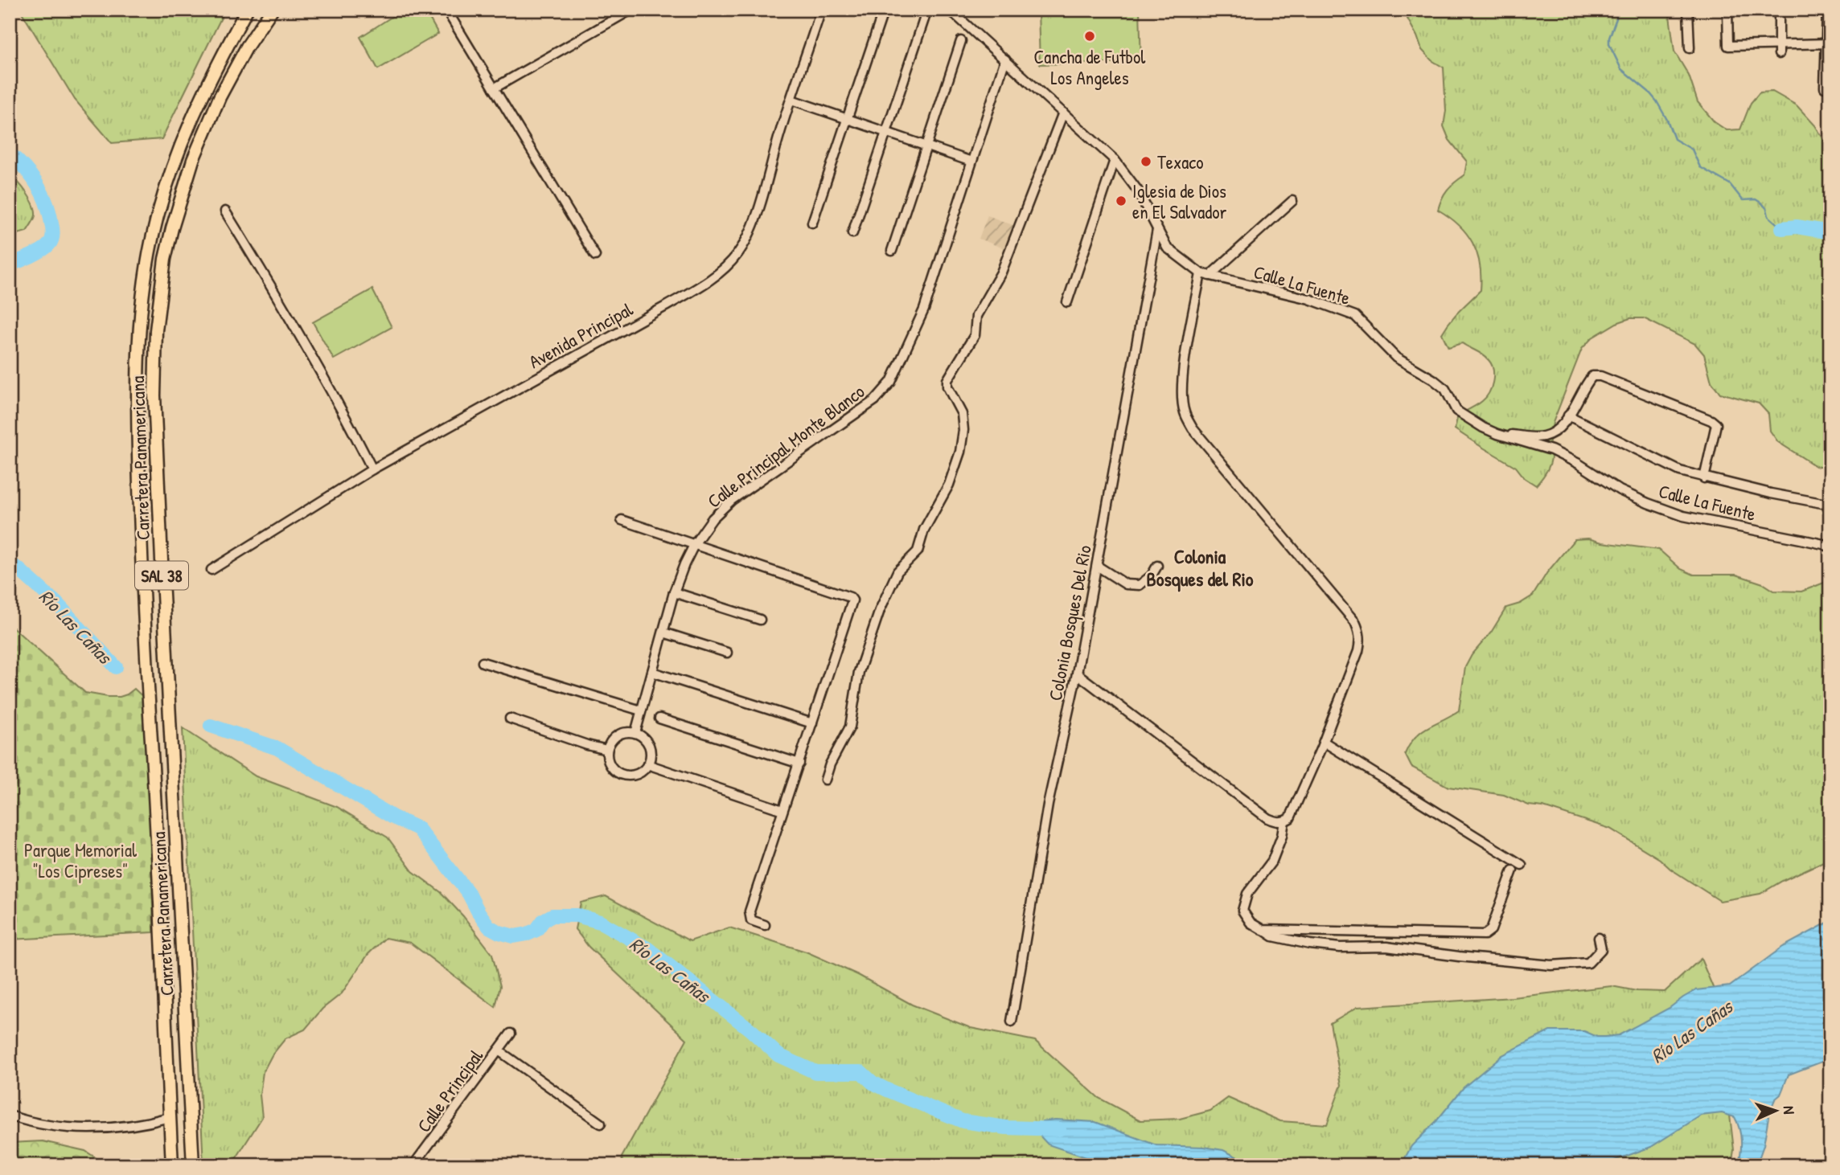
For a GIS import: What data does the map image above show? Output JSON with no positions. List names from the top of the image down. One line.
{"streets":{"highway":["Carretera Panamericana","SAL 38"],"street":["Calle La Fuente","Avenida Principal","Calle Principal Monte Blanco","Colonia Bosques Del Rio","Calle Principal"]},"crossings":[["Calle La Fuente","Calle Principal Monte Blanco"],["Calle La Fuente","Colonia Bosques Del Rio"]],"districts":["Colonia Bosques del Rio"],"water":["Río Las Cañas"],"parks":["Parque Memorial \"Los Cipreses\""],"places":["Cancha de Futbol Los Angeles","Texaco","Iglesia de Dios en El Salvador"],"north":"right"}
